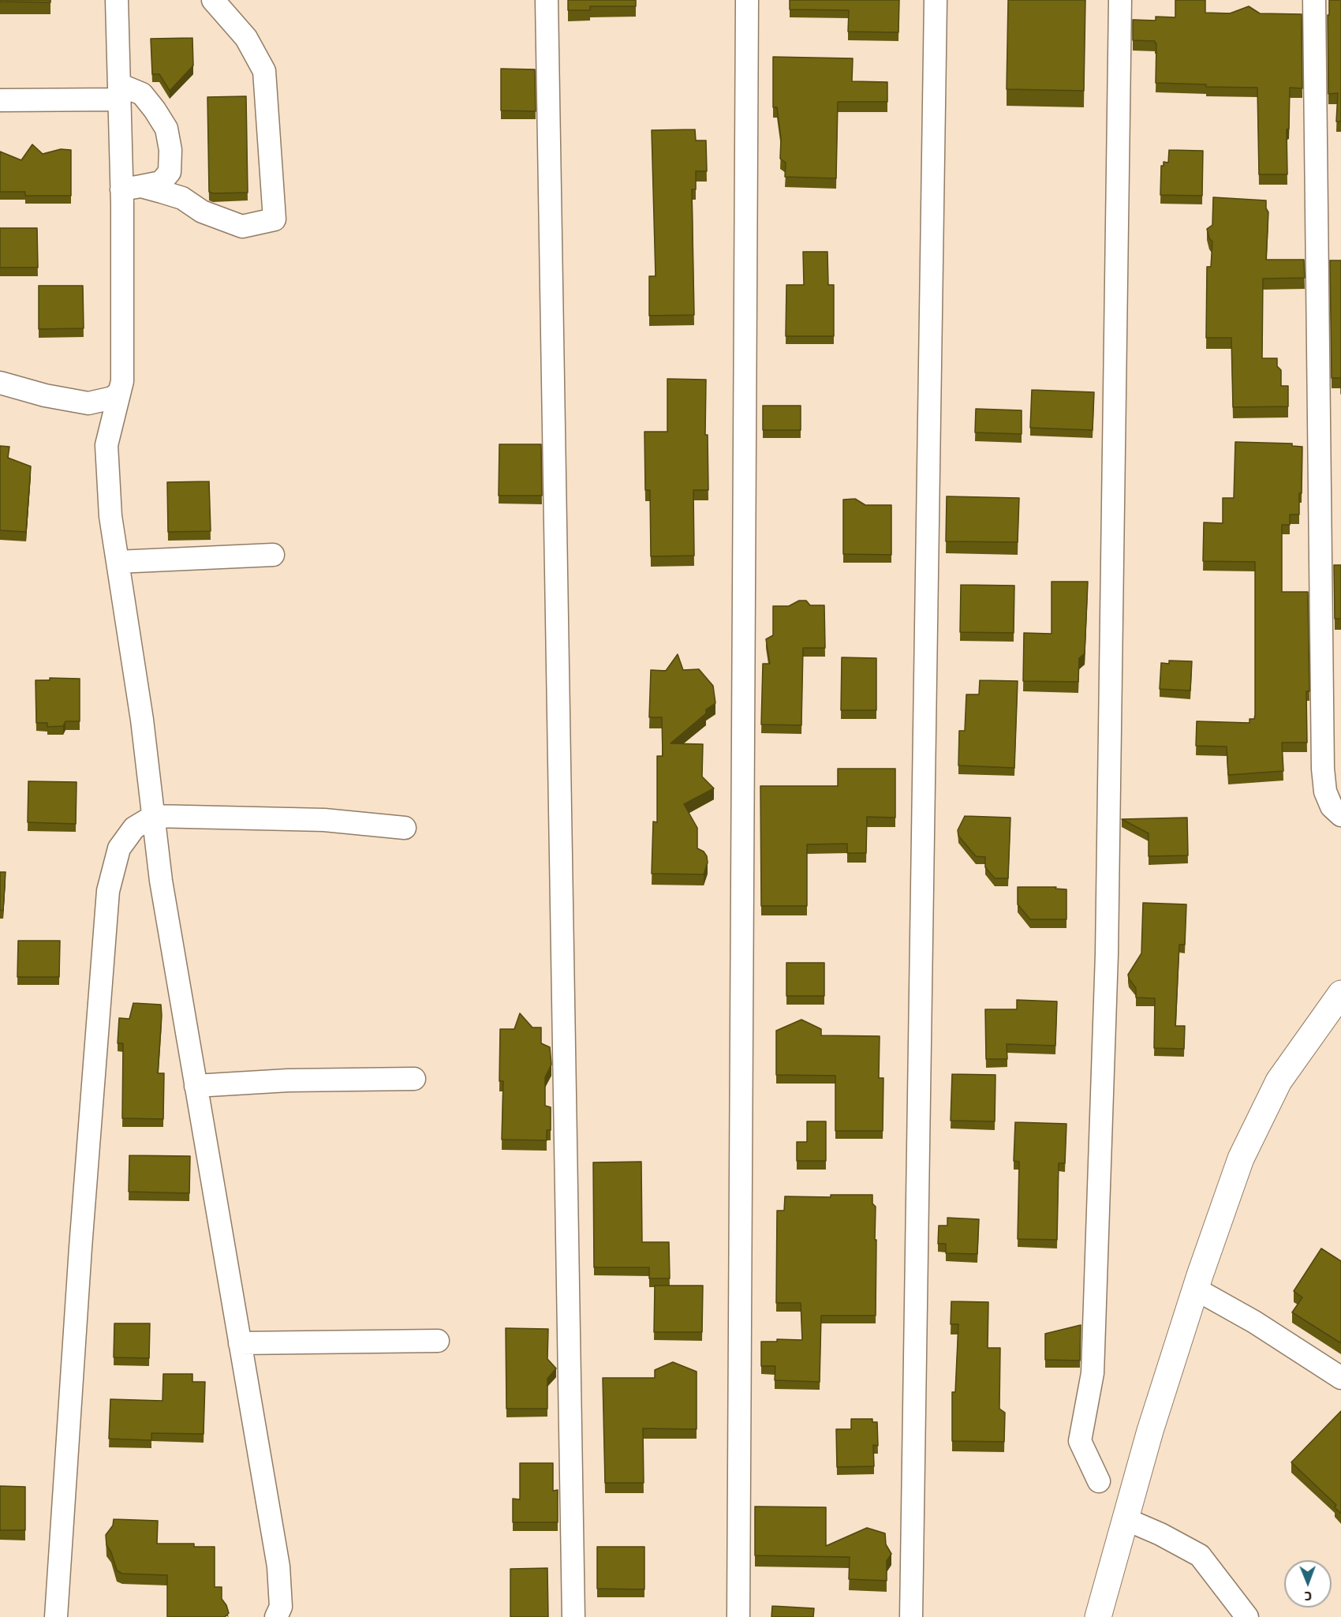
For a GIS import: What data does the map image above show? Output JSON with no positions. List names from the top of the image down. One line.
{"north":"bottom"}
